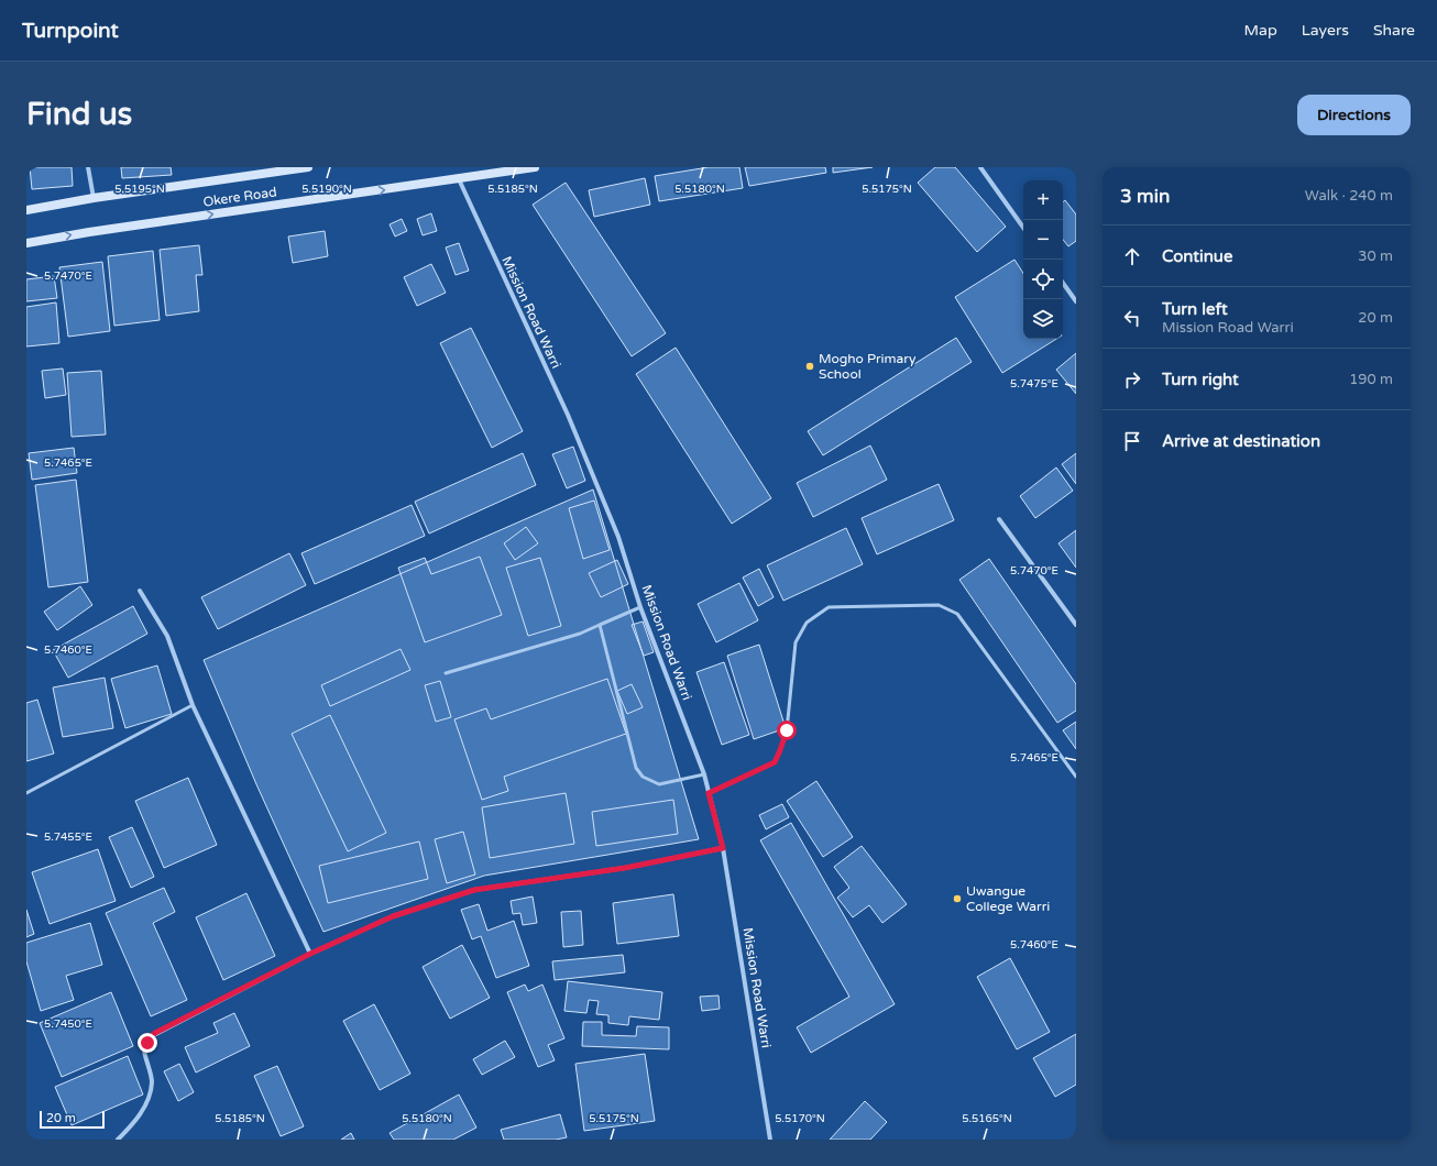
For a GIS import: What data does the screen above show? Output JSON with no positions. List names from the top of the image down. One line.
{"streets":{"main road":["Okere Road"],"street":["Mission Road Warri"]},"crossings":[["Okere Road","Mission Road Warri"]],"places":["Mogho Primary School","Uwangue College Warri"],"scale_bar":"20 m","page":{"header":"Turnpoint","nav":["Map","Layers","Share"],"buttons":"Directions","title":"Find us","heading":["3 min","Walk · 240 m"],"map_buttons":["+","−"],"list":[["Continue","30 m"],["Turn left","Mission Road Warri","20 m"],["Turn right","190 m"],"Arrive at destination"],"scale":"20 m"},"coordinates":["5.5195°N","5.5190°N","5.5185°N","5.5180°N","5.5175°N","5.7470°E","5.7475°E","5.7465°E","5.7460°E","5.7455°E","5.7450°E","5.5170°N","5.5165°N"]}
